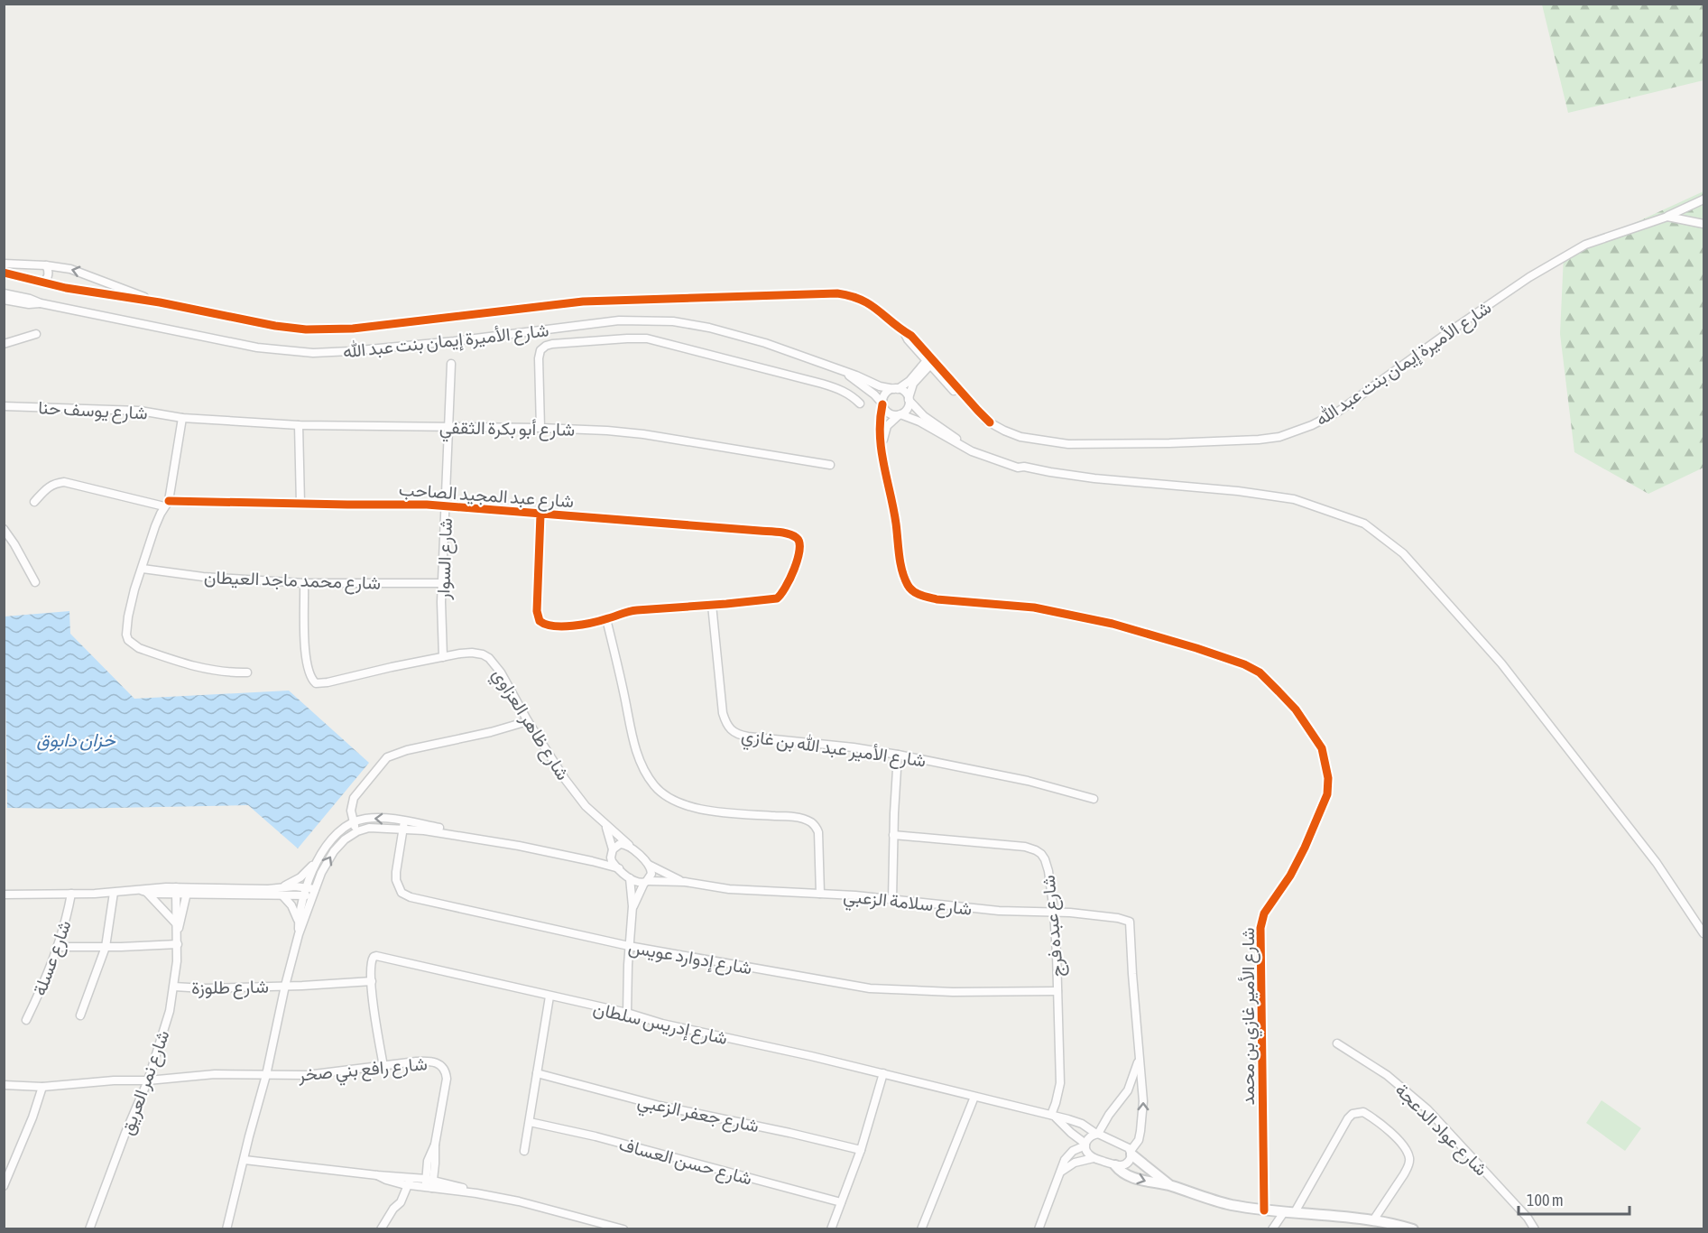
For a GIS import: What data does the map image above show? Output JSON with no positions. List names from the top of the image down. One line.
{"streets":{"street":["شارع الأميرة إيمان بنت عبد الله","شارع يوسف حنا","شارع أبو بكرة الثقفي","شارع عبد المجيد الصاحب","شارع السوار","شارع محمد ماجد العيطان","شارع ظاهر العزاوي","شارع الأمير عبد الله بن غازي","شارع سلامة الزعبي","شارع عبده فرج","شارع إدوارد عويس","شارع عسلة","شارع طلوزة","شارع الأمير غازي بن محمد","شارع إدريس سلطان","شارع رافع بني صخر","شارع نمر العريق","شارع جعفر الزعبي","شارع عواد الدعجة","شارع حسن العساف"]},"crossings":[["شارع الأميرة إيمان بنت عبد الله","شارع أبو بكرة الثقفي"],["شارع يوسف حنا","شارع أبو بكرة الثقفي"],["شارع أبو بكرة الثقفي","شارع السوار"],["شارع عبد المجيد الصاحب","شارع السوار"],["شارع عبد المجيد الصاحب","شارع الأمير عبد الله بن غازي"],["شارع السوار","شارع محمد ماجد العيطان"],["شارع السوار","شارع ظاهر العزاوي"],["شارع محمد ماجد العيطان","شارع ظاهر العزاوي"],["شارع ظاهر العزاوي","شارع سلامة الزعبي"],["شارع سلامة الزعبي","شارع عبده فرج"],["شارع عبده فرج","شارع إدوارد عويس"],["شارع عبده فرج","شارع إدريس سلطان"],["شارع طلوزة","شارع إدريس سلطان"],["شارع طلوزة","شارع نمر العريق"],["شارع إدريس سلطان","شارع رافع بني صخر"],["شارع رافع بني صخر","شارع نمر العريق"]],"water":["خزان دابوق"],"scale_bar":"100 m"}
